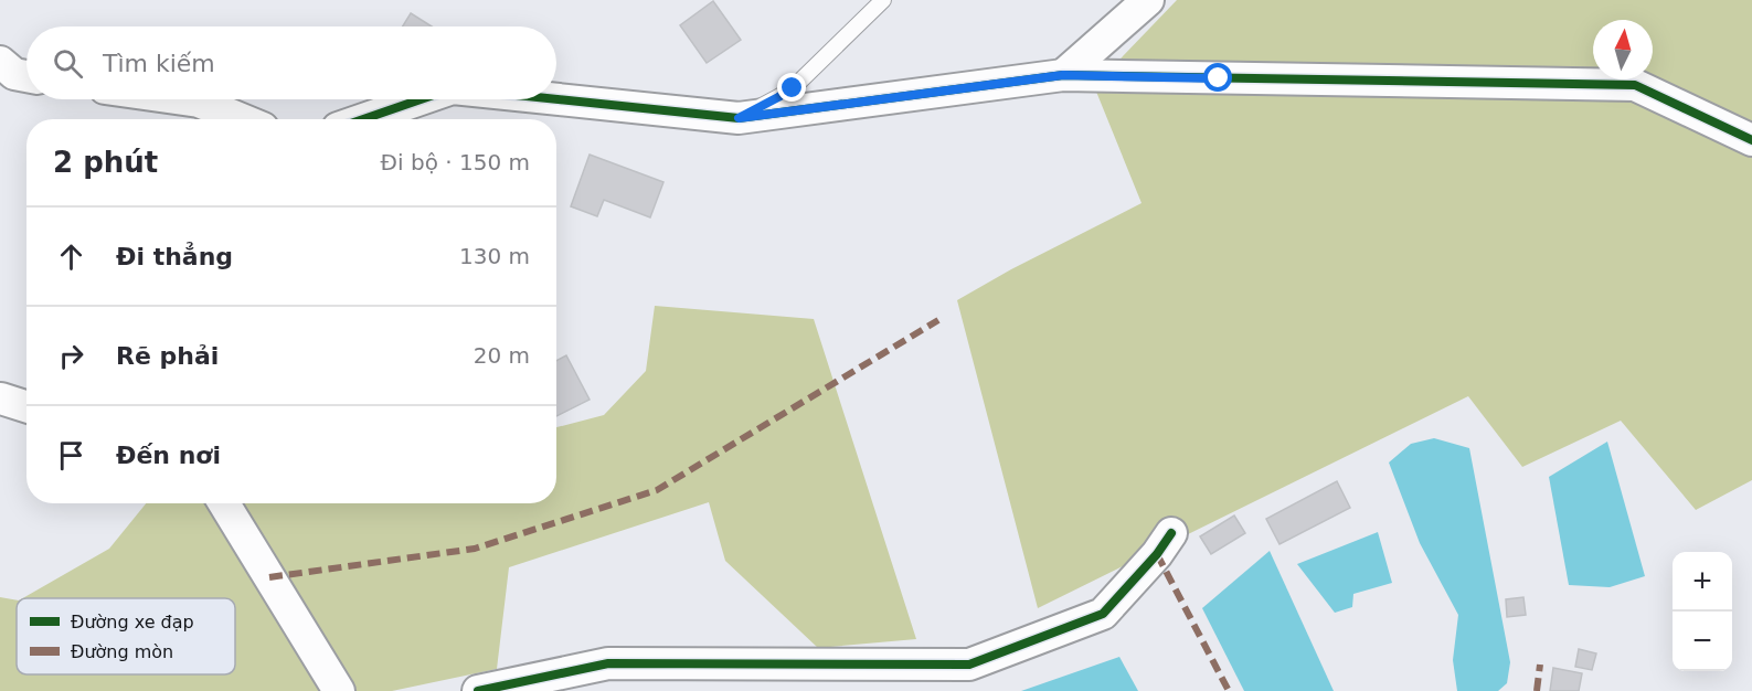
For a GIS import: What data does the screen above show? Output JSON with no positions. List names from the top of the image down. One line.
{"legend":["Đường xe đạp","Đường mòn"],"north":"top","page":{"search":"Tìm kiếm","heading":["2 phút","Đi bộ · 150 m"],"list":[["Đi thẳng","130 m"],["Rẽ phải","20 m"],"Đến nơi"],"map_buttons":["+","−"]}}
